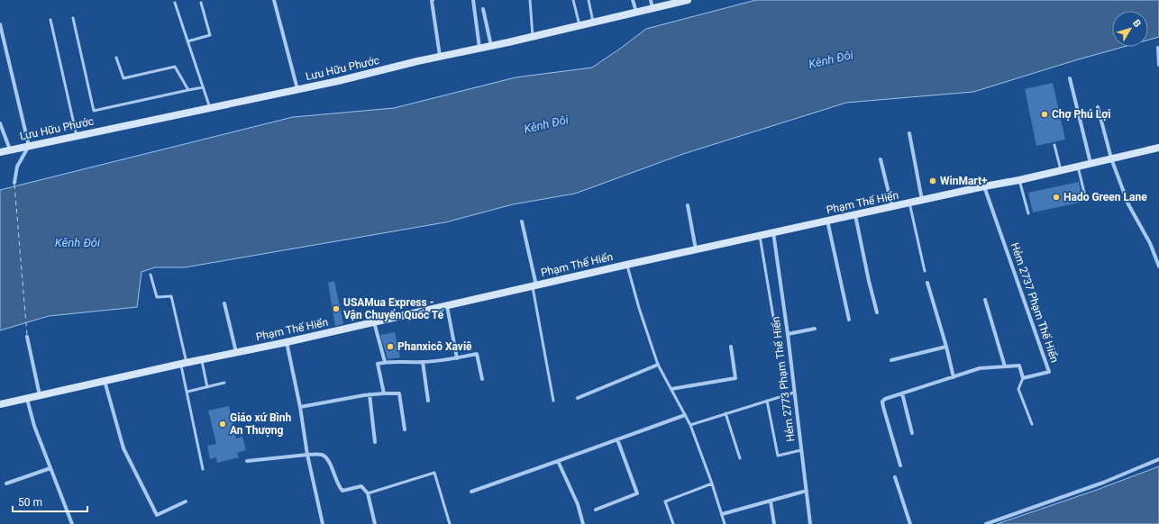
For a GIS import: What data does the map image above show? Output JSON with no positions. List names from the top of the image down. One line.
{"streets":{"main road":["Lưu Hữu Phước","Phạm Thế Hiển"],"street":["Hẻm 2737 Phạm Thế Hiển","Hẻm 2773 Phạm Thế Hiển"]},"crossings":[["Phạm Thế Hiển","Hẻm 2737 Phạm Thế Hiển"],["Phạm Thế Hiển","Hẻm 2773 Phạm Thế Hiển"]],"water":["Kênh Đôi"],"places":["Chợ Phú Lợi","WinMart+","Hado Green Lane","USAMua Express - Vận Chuyển Quốc Tế","Phanxicô Xaviê","Giáo xứ Bình An Thượng"],"scale_bar":"50 m","north":"top right"}
